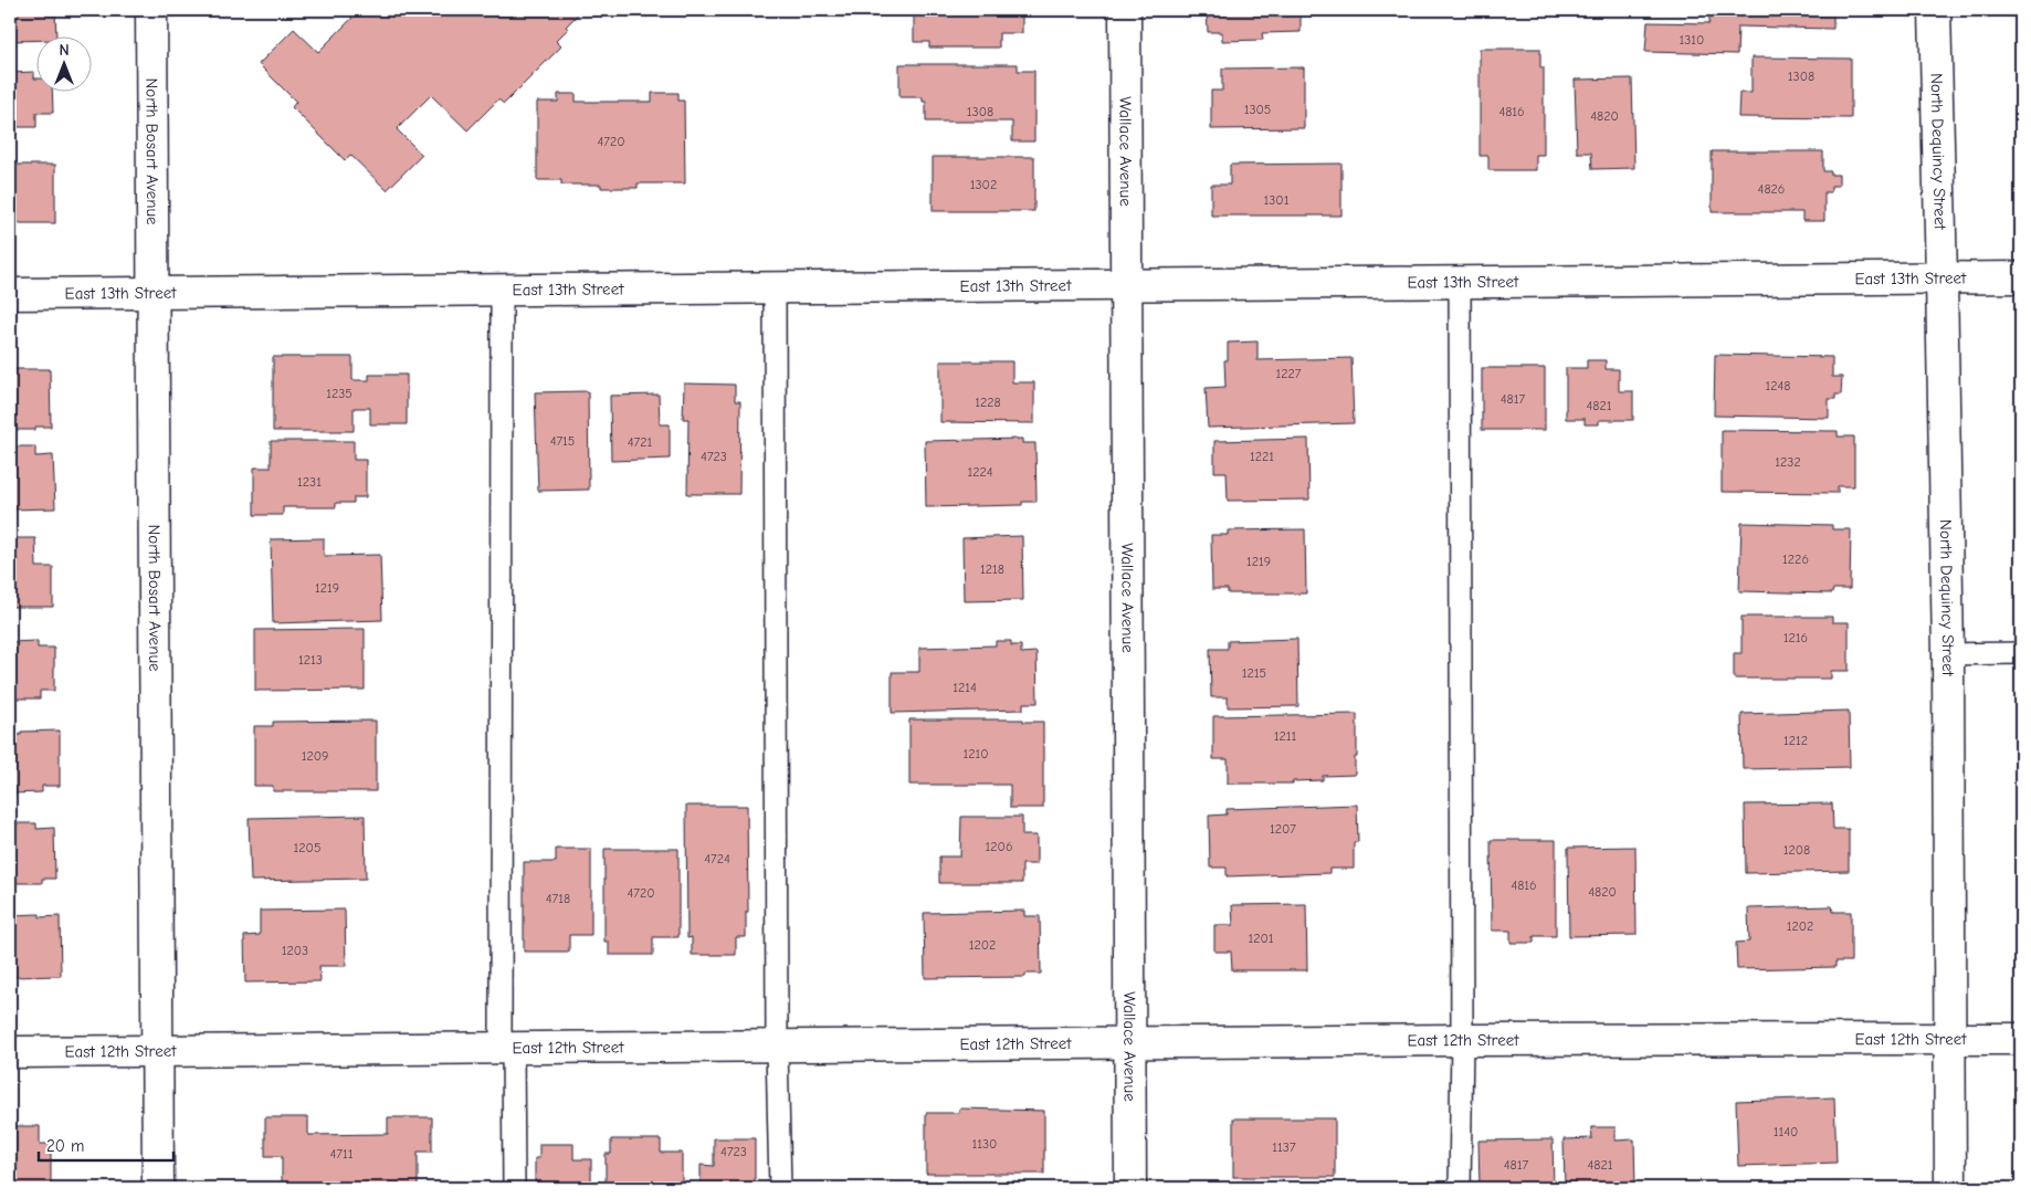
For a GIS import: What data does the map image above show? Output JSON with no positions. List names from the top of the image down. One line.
{"streets":{"street":["North Bosart Avenue","Wallace Avenue","North Dequincy Street","East 13th Street","East 12th Street"]},"crossings":[["North Bosart Avenue","East 13th Street"],["North Bosart Avenue","East 12th Street"],["Wallace Avenue","East 13th Street"],["Wallace Avenue","East 12th Street"],["North Dequincy Street","East 13th Street"],["North Dequincy Street","East 12th Street"]],"house_numbers":["1310","1308","1305","1308","4816","4820","4720","1302","4826","1301","1227","1248","1235","4817","1228","4821","4715","4721","4723","1221","1232","1224","1231","1226","1219","1218","1219","1216","1213","1215","1214","1211","1212","1210","1209","1207","1206","1205","1208","4724","4816","4820","4720","4718","1202","1201","1202","1203","1140","1130","1137","4723","4711","4817","4821"],"scale_bar":"20 m","north":"top"}
